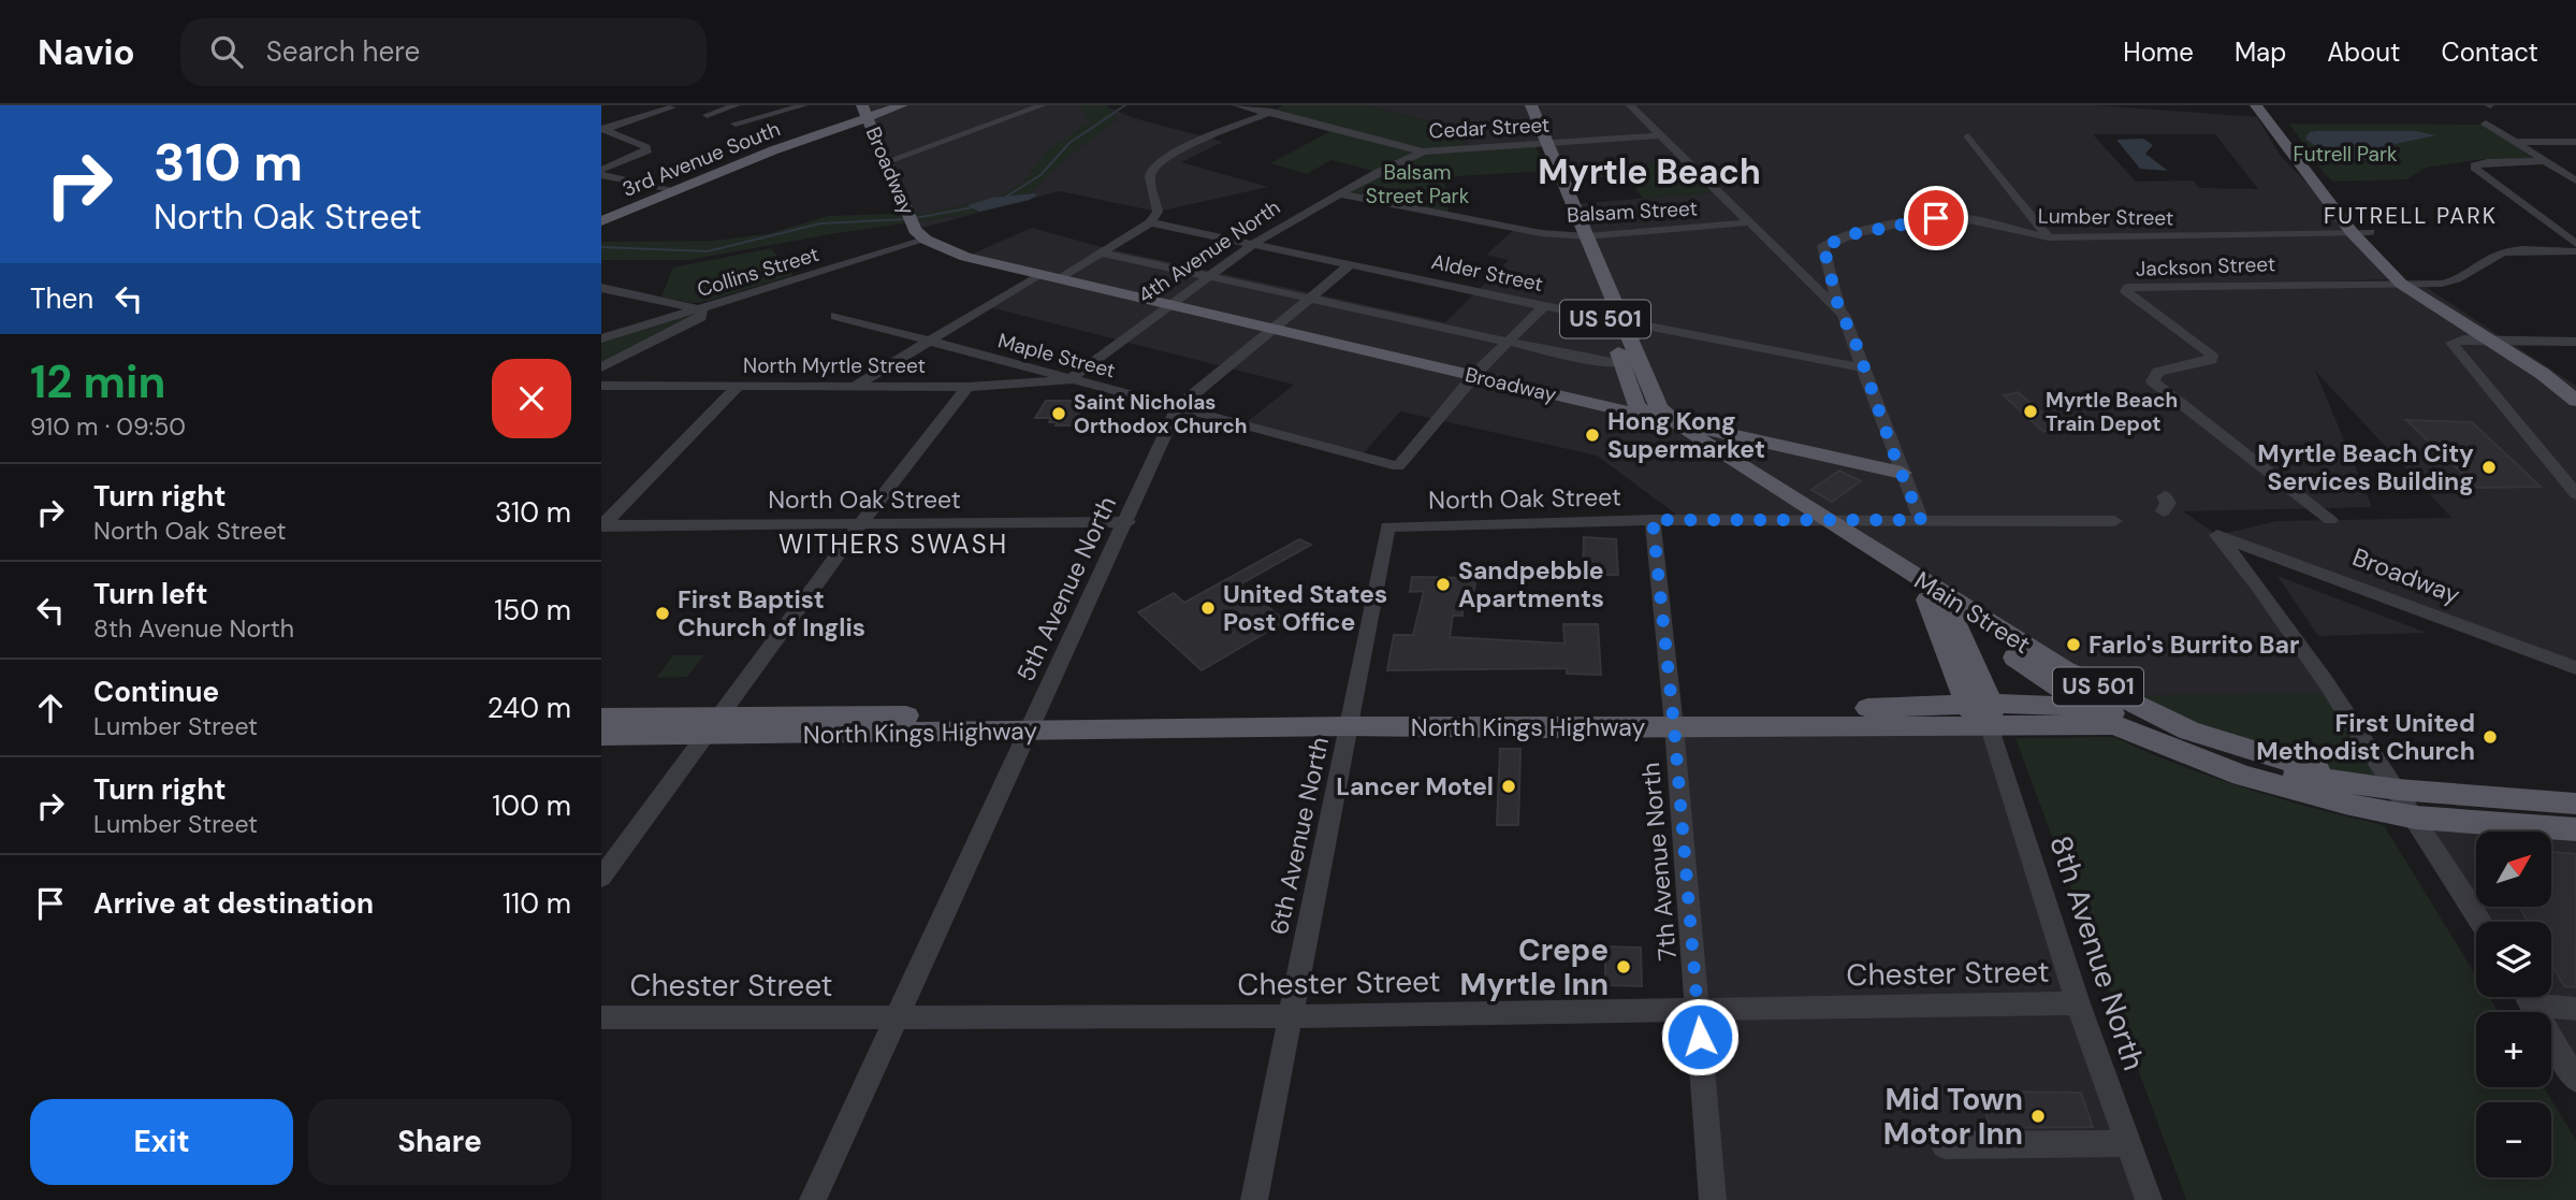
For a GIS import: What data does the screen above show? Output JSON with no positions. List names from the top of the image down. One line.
{"streets":{"main road":["3rd Avenue South","Broadway","US 501","Main Street","North Kings Highway"],"street":["Cedar Street","Balsam Street","Lumber Street","4th Avenue North","Jackson Street","Collins Street","Alder Street","Maple Street","North Myrtle Street","North Oak Street","5th Avenue North","6th Avenue North","7th Avenue North","8th Avenue North","Chester Street"]},"crossings":[["Cedar Street","4th Avenue North"],["Cedar Street","US 501"],["3rd Avenue South","Broadway"],["Broadway","4th Avenue North"],["Broadway","Collins Street"],["Broadway","US 501"],["Broadway","Maple Street"],["Broadway","5th Avenue North"],["Broadway","Main Street"],["Broadway","North Kings Highway"],["Balsam Street","4th Avenue North"],["Balsam Street","US 501"],["4th Avenue North","Alder Street"],["4th Avenue North","Maple Street"],["4th Avenue North","North Myrtle Street"],["Alder Street","US 501"],["Alder Street","5th Avenue North"],["US 501","Main Street"],["Maple Street","North Myrtle Street"],["Maple Street","5th Avenue North"],["North Oak Street","5th Avenue North"],["North Oak Street","Main Street"],["North Oak Street","6th Avenue North"],["North Oak Street","7th Avenue North"],["5th Avenue North","North Kings Highway"],["5th Avenue North","Chester Street"],["Main Street","North Kings Highway"],["North Kings Highway","6th Avenue North"],["North Kings Highway","7th Avenue North"],["North Kings Highway","8th Avenue North"],["6th Avenue North","Chester Street"],["7th Avenue North","Chester Street"],["8th Avenue North","Chester Street"]],"districts":["Myrtle Beach","FUTRELL PARK","WITHERS SWASH"],"parks":["Futrell Park","Balsam Street Park"],"places":["Myrtle Beach Train Depot","Saint Nicholas Orthodox Church","Hong Kong Supermarket","Myrtle Beach City Services Building","Sandpebble Apartments","United States Post Office","First Baptist Church of Inglis","Farlo's Burrito Bar","First United Methodist Church","Lancer Motel","Crepe Myrtle Inn","Mid Town Motor Inn"],"north":"top right","page":{"header":"Navio","search":"Search here","nav":["Home","Map","About","Contact"],"turn":["310 m","North Oak Street"],"then":"Then","heading":["12 min","910 m · 09:50"],"list":[{"name":"Turn right","note":"North Oak Street","value":"310 m"},{"name":"Turn left","note":"8th Avenue North","value":"150 m"},{"name":"Continue","note":"Lumber Street","value":"240 m"},{"name":"Turn right","note":"Lumber Street","value":"100 m"},{"name":"Arrive at destination","value":"110 m"}],"map_buttons":["+","−"],"buttons":["Exit","Share"]}}
